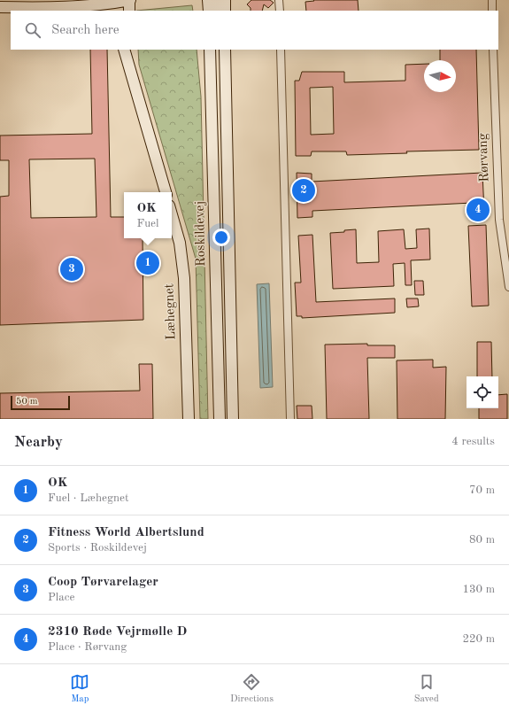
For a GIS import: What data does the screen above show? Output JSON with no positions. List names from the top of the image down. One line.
{"streets":{"main road":["Roskildevej","Læhegnet"],"street":["Rørvang"]},"scale_bar":"50 m","north":"right","page":{"search":"Search here","pins":["2","4","1","3"],"popup":["OK","Fuel"],"scale":"50 m","heading":["Nearby","4 results"],"list":[{"mark":"1","name":"OK","note":"Fuel · Læhegnet","value":"70 m"},{"mark":"2","name":"Fitness World Albertslund","note":"Sports · Roskildevej","value":"80 m"},{"mark":"3","name":"Coop Tørvarelager","note":"Place","value":"130 m"},{"mark":"4","name":"2310 Røde Vejrmølle D","note":"Place · Rørvang","value":"220 m"}],"nav":["Map","Directions","Saved"]}}
